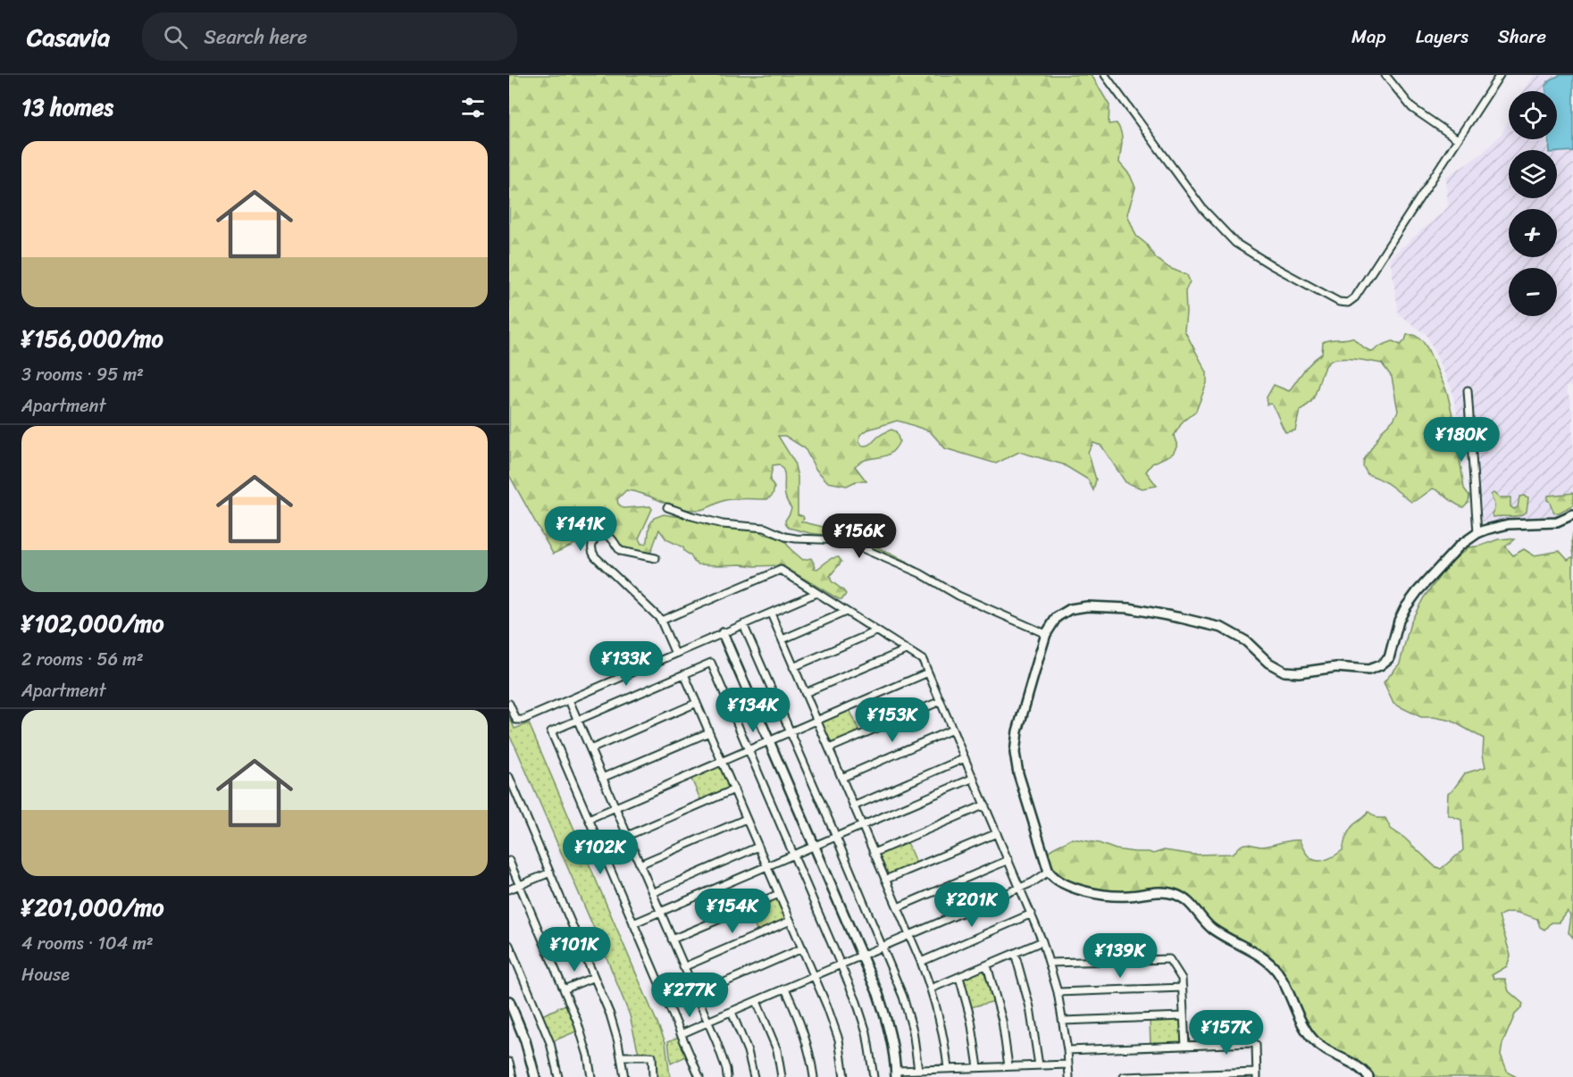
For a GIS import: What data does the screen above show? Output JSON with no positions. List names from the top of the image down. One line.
{"page":{"header":"Casavia","search":"Search here","nav":["Map","Layers","Share"],"heading":"13 homes","map_buttons":["+","−"],"list":[{"name":"¥156,000/mo","note":"3 rooms · 95 m² · Apartment"},{"name":"¥102,000/mo","note":"2 rooms · 56 m² · Apartment"},{"name":"¥201,000/mo","note":"4 rooms · 104 m² · House"}],"price":["¥180K","¥141K","¥156K","¥133K","¥134K","¥153K","¥102K","¥201K","¥154K","¥101K","¥139K","¥277K","¥157K"]}}
